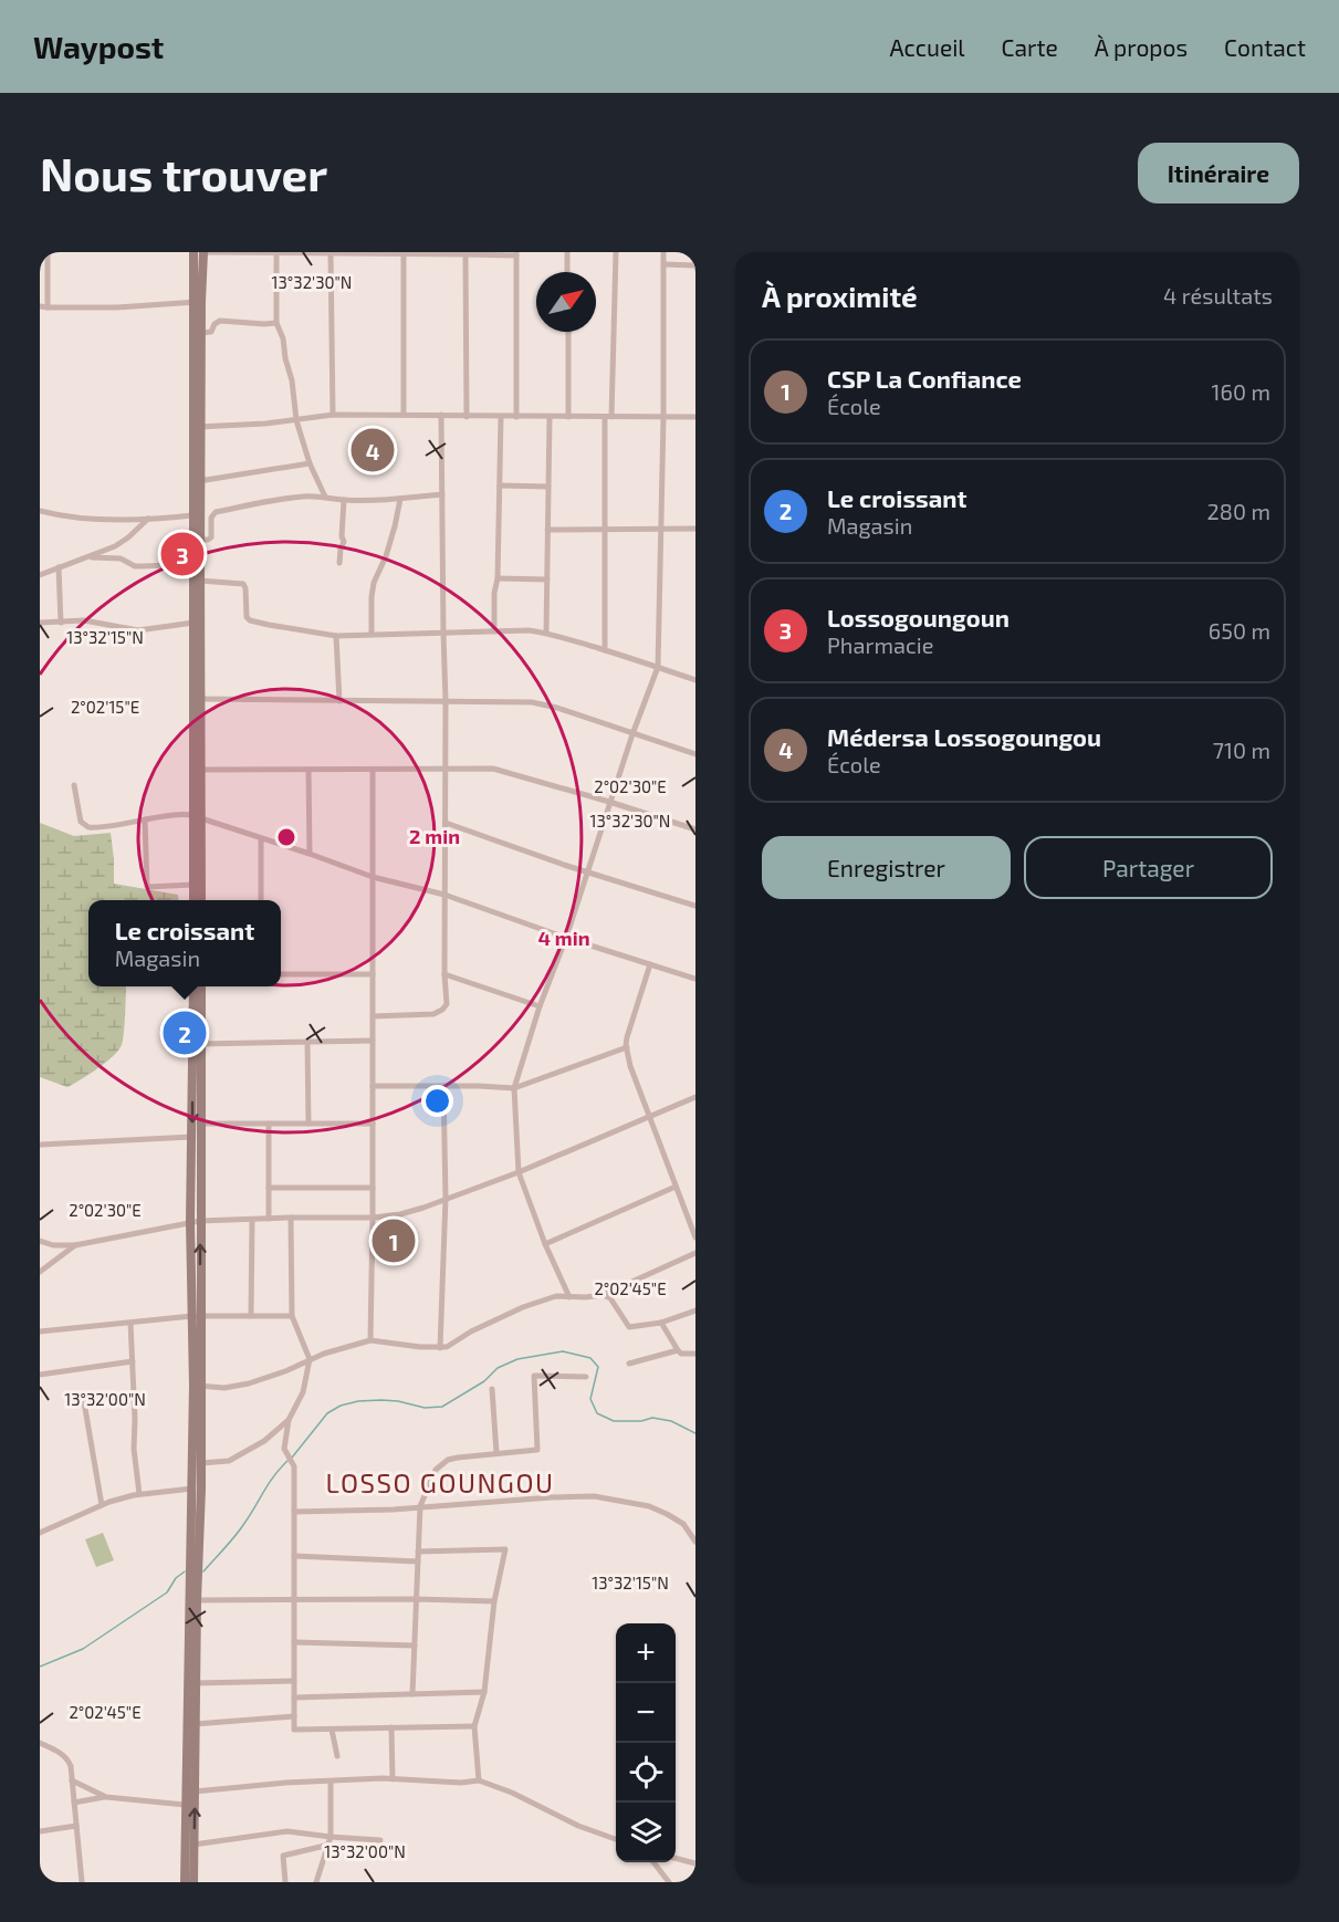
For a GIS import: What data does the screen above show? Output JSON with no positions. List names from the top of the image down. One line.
{"districts":["LOSSO GOUNGOU"],"north":"top right","page":{"header":"Waypost","nav":["Accueil","Carte","À propos","Contact"],"buttons":["Itinéraire",["Enregistrer","Partager"]],"title":"Nous trouver","heading":["À proximité","4 résultats"],"list":[{"mark":"1","name":"CSP La Confiance","note":"École","value":"160 m"},{"mark":"2","name":"Le croissant","note":"Magasin","value":"280 m"},{"mark":"3","name":"Lossogoungoun","note":"Pharmacie","value":"650 m"},{"mark":"4","name":"Médersa Lossogoungou","note":"École","value":"710 m"}],"pins":["4","3","2","1"],"popup":["Le croissant","Magasin"],"map_buttons":["+","−"]},"coordinates":["13°32'30\"N","13°32'15\"N","2°02'15\"E","2°02'30\"E","2°02'45\"E","13°32'00\"N"],"rings":["2 min","4 min"]}
